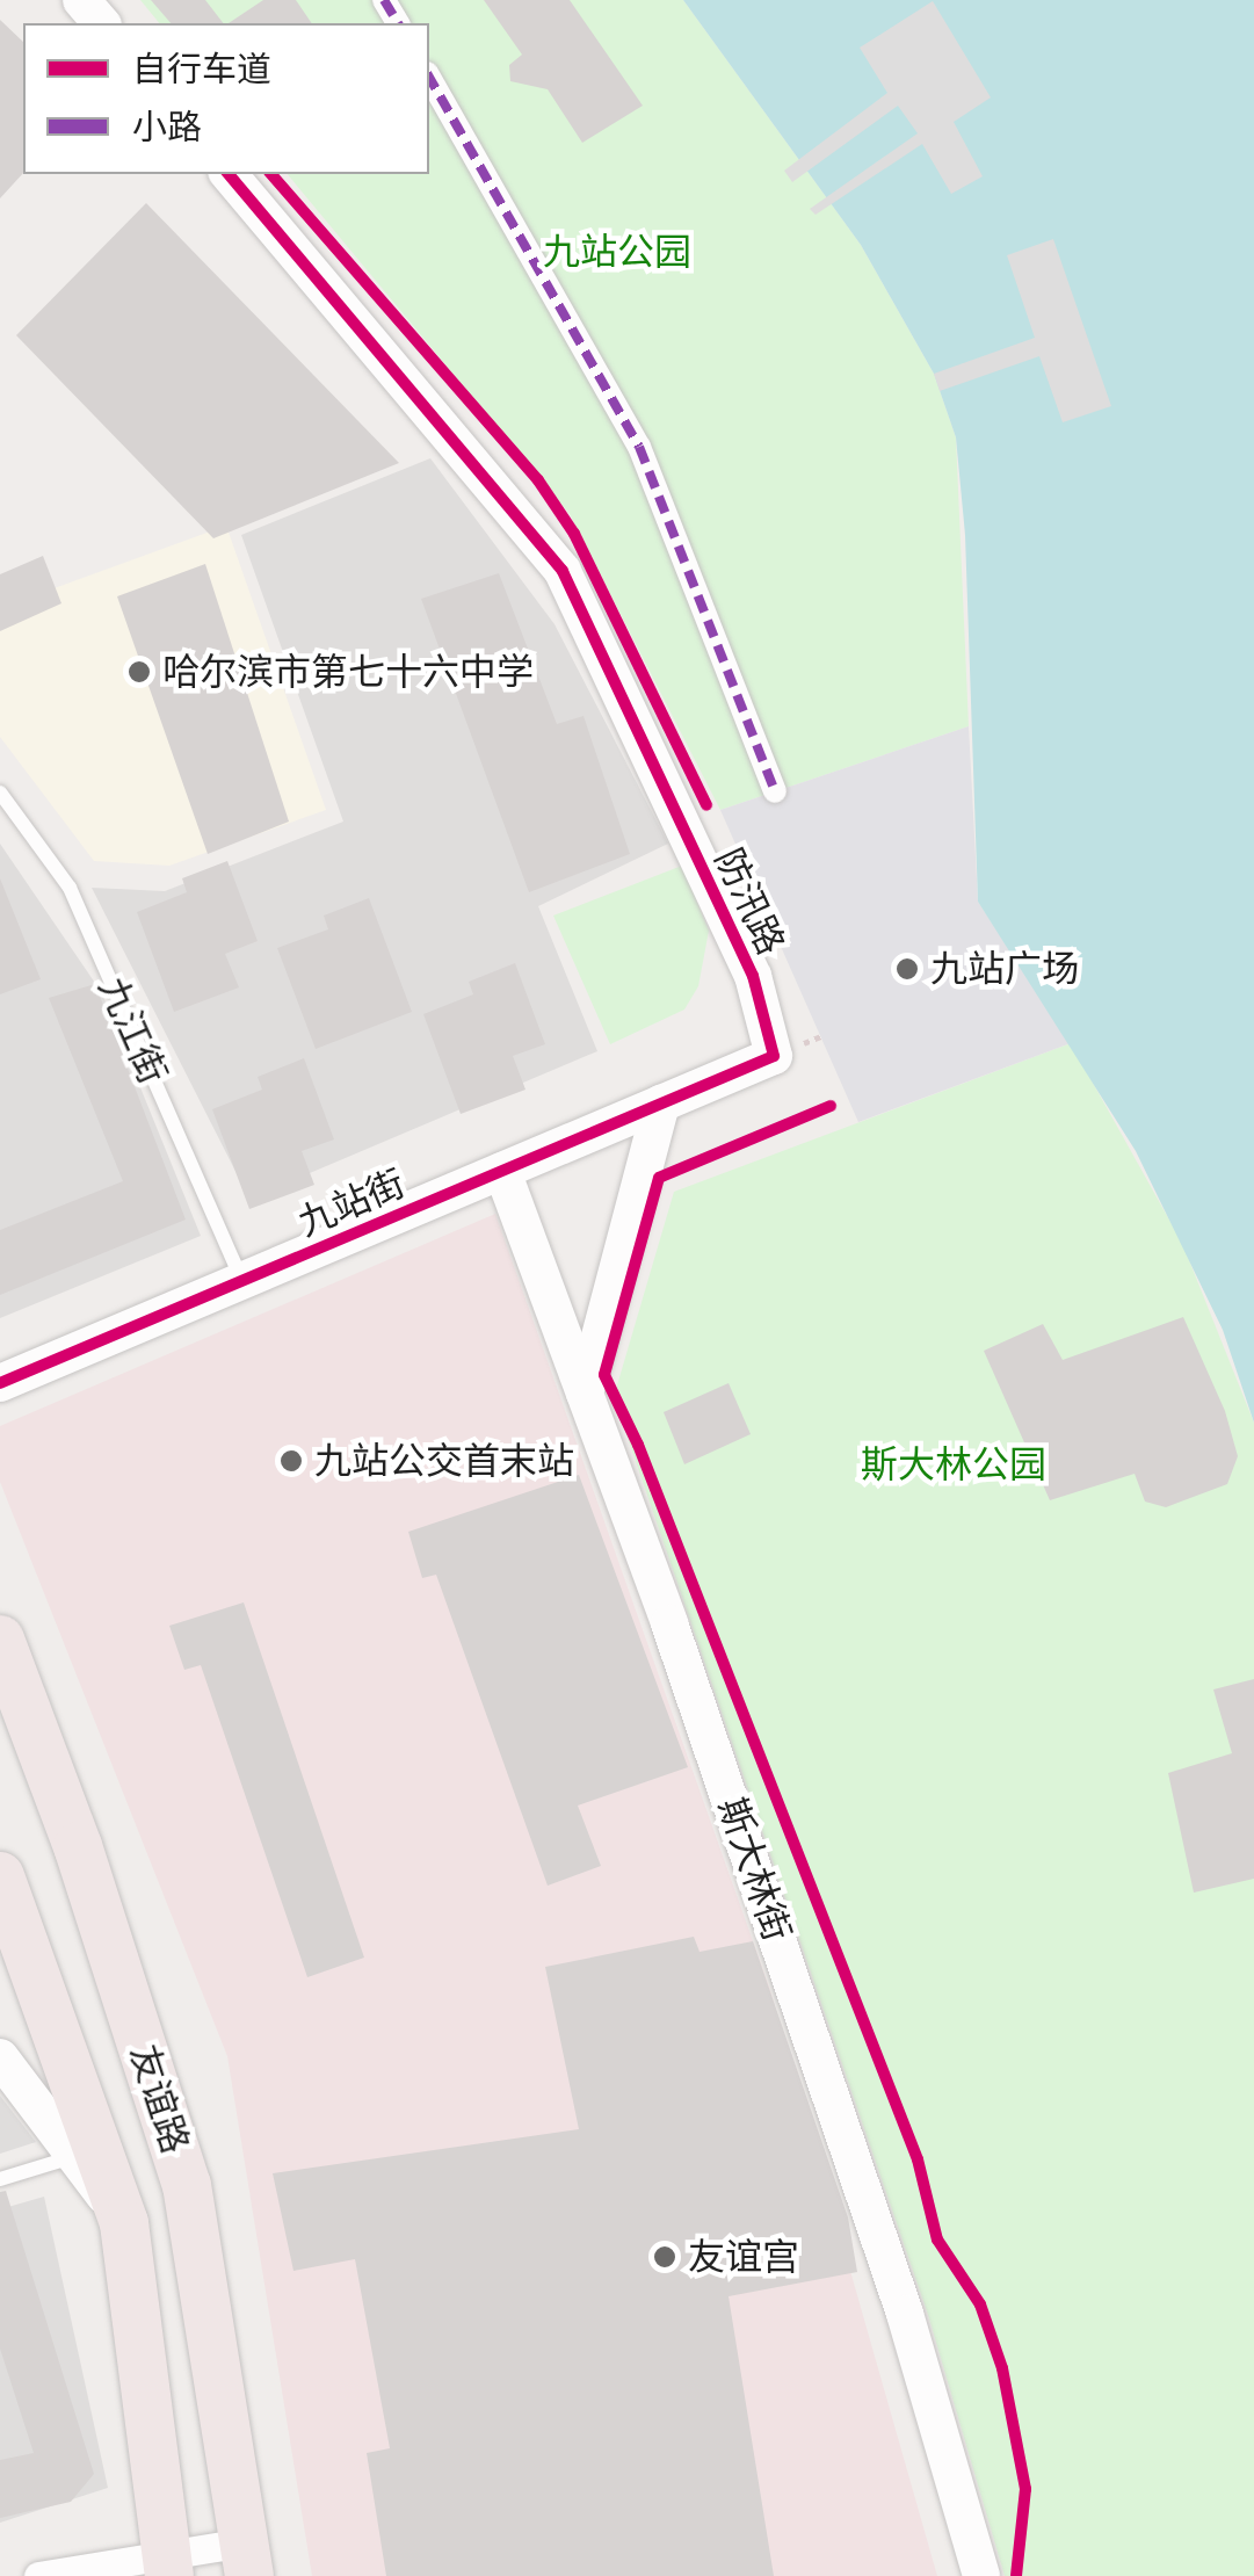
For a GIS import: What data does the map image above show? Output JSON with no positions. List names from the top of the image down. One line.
{"streets":{"highway":["友谊路"],"street":["防汛路","九站街","斯大林街"],"lane":["九江街"]},"crossings":[["防汛路","九站街"],["九江街","九站街"],["九站街","斯大林街"]],"parks":["九站公园","斯大林公园"],"places":["哈尔滨市第七十六中学","九站广场","九站公交首末站","友谊宫"],"legend":["自行车道","小路"]}
